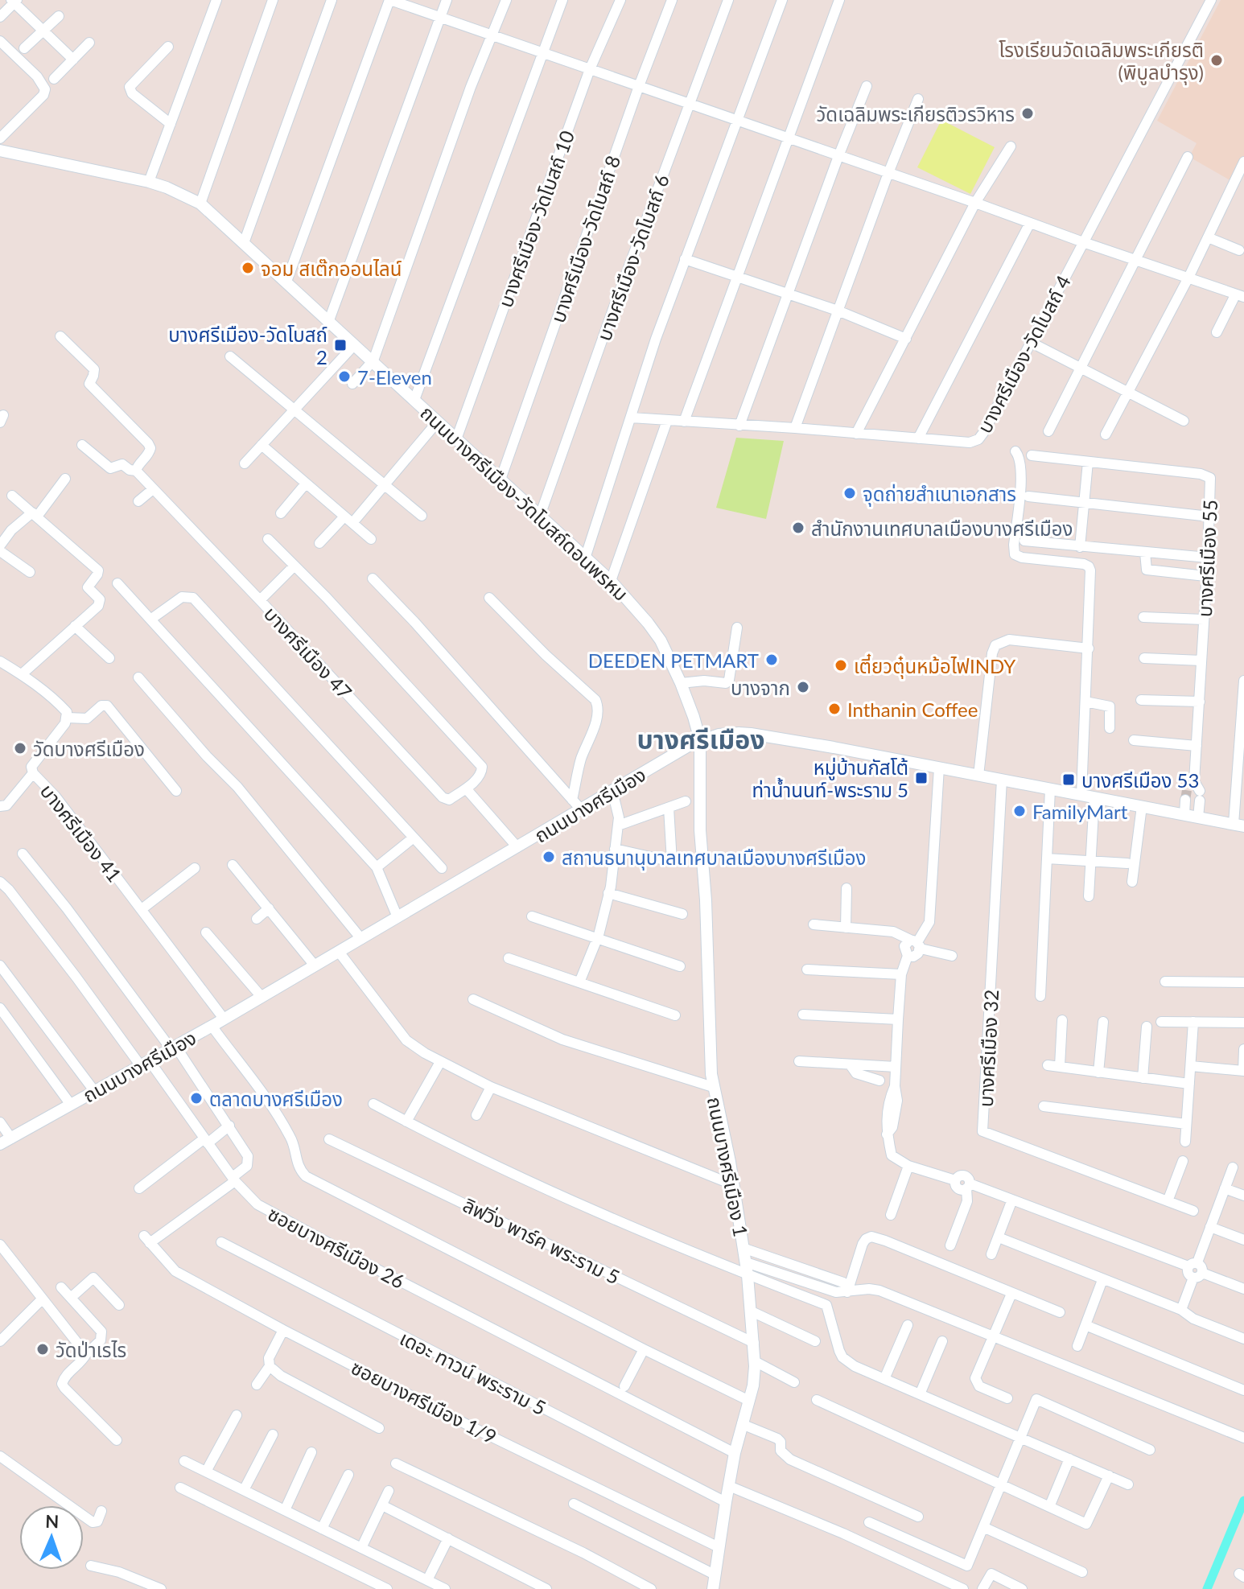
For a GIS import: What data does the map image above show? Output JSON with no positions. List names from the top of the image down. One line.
{"streets":{"street":["บางศรีเมือง-วัดโบสถ์ 10","บางศรีเมือง-วัดโบสถ์ 8","บางศรีเมือง-วัดโบสถ์ 6","บางศรีเมือง-วัดโบสถ์ 4","ถนนบางศรีเมือง-วัดโบสถ์ดอนพรหม","บางศรีเมือง 55","บางศรีเมือง 47","ถนนบางศรีเมือง","บางศรีเมือง 41","บางศรีเมือง 32","ถนนบางศรีเมือง 1","ลิฟวิ่ง พาร์ค พระราม 5","ซอยบางศรีเมือง 26","เดอะ ทาวน์ พระราม 5","ซอยบางศรีเมือง 1/9"]},"crossings":[["บางศรีเมือง-วัดโบสถ์ 10","ถนนบางศรีเมือง-วัดโบสถ์ดอนพรหม"],["บางศรีเมือง-วัดโบสถ์ 8","ถนนบางศรีเมือง-วัดโบสถ์ดอนพรหม"],["บางศรีเมือง-วัดโบสถ์ 6","ถนนบางศรีเมือง-วัดโบสถ์ดอนพรหม"],["ถนนบางศรีเมือง-วัดโบสถ์ดอนพรหม","ถนนบางศรีเมือง"],["ถนนบางศรีเมือง-วัดโบสถ์ดอนพรหม","ถนนบางศรีเมือง 1"],["ถนนบางศรีเมือง","บางศรีเมือง 41"],["ถนนบางศรีเมือง","บางศรีเมือง 32"],["ถนนบางศรีเมือง","ถนนบางศรีเมือง 1"],["ถนนบางศรีเมือง","ซอยบางศรีเมือง 26"],["ถนนบางศรีเมือง 1","ลิฟวิ่ง พาร์ค พระราม 5"],["ถนนบางศรีเมือง 1","ซอยบางศรีเมือง 26"],["ถนนบางศรีเมือง 1","เดอะ ทาวน์ พระราม 5"],["ถนนบางศรีเมือง 1","ซอยบางศรีเมือง 1/9"],["ซอยบางศรีเมือง 26","ซอยบางศรีเมือง 1/9"]],"districts":["บางศรีเมือง"],"places":{"other":["โรงเรียนวัดเฉลิมพระเกียรติ (พิบูลบำรุง)","วัดเฉลิมพระเกียรติวรวิหาร","จอม สเต๊กออนไลน์","7-Eleven","จุดถ่ายสำเนาเอกสาร","สำนักงานเทศบาลเมืองบางศรีเมือง","DEEDEN PETMART","เตี๋ยวตุ๋นหม้อไฟINDY","บางจาก","Inthanin Coffee","วัดบางศรีเมือง","FamilyMart","สถานธนานุบาลเทศบาลเมืองบางศรีเมือง","ตลาดบางศรีเมือง","วัดป่าเรไร"],"transit":["บางศรีเมือง-วัดโบสถ์ 2","หมู่บ้านกัสโต้ ท่าน้ำนนท์-พระราม 5","บางศรีเมือง 53"]},"north":"top"}
